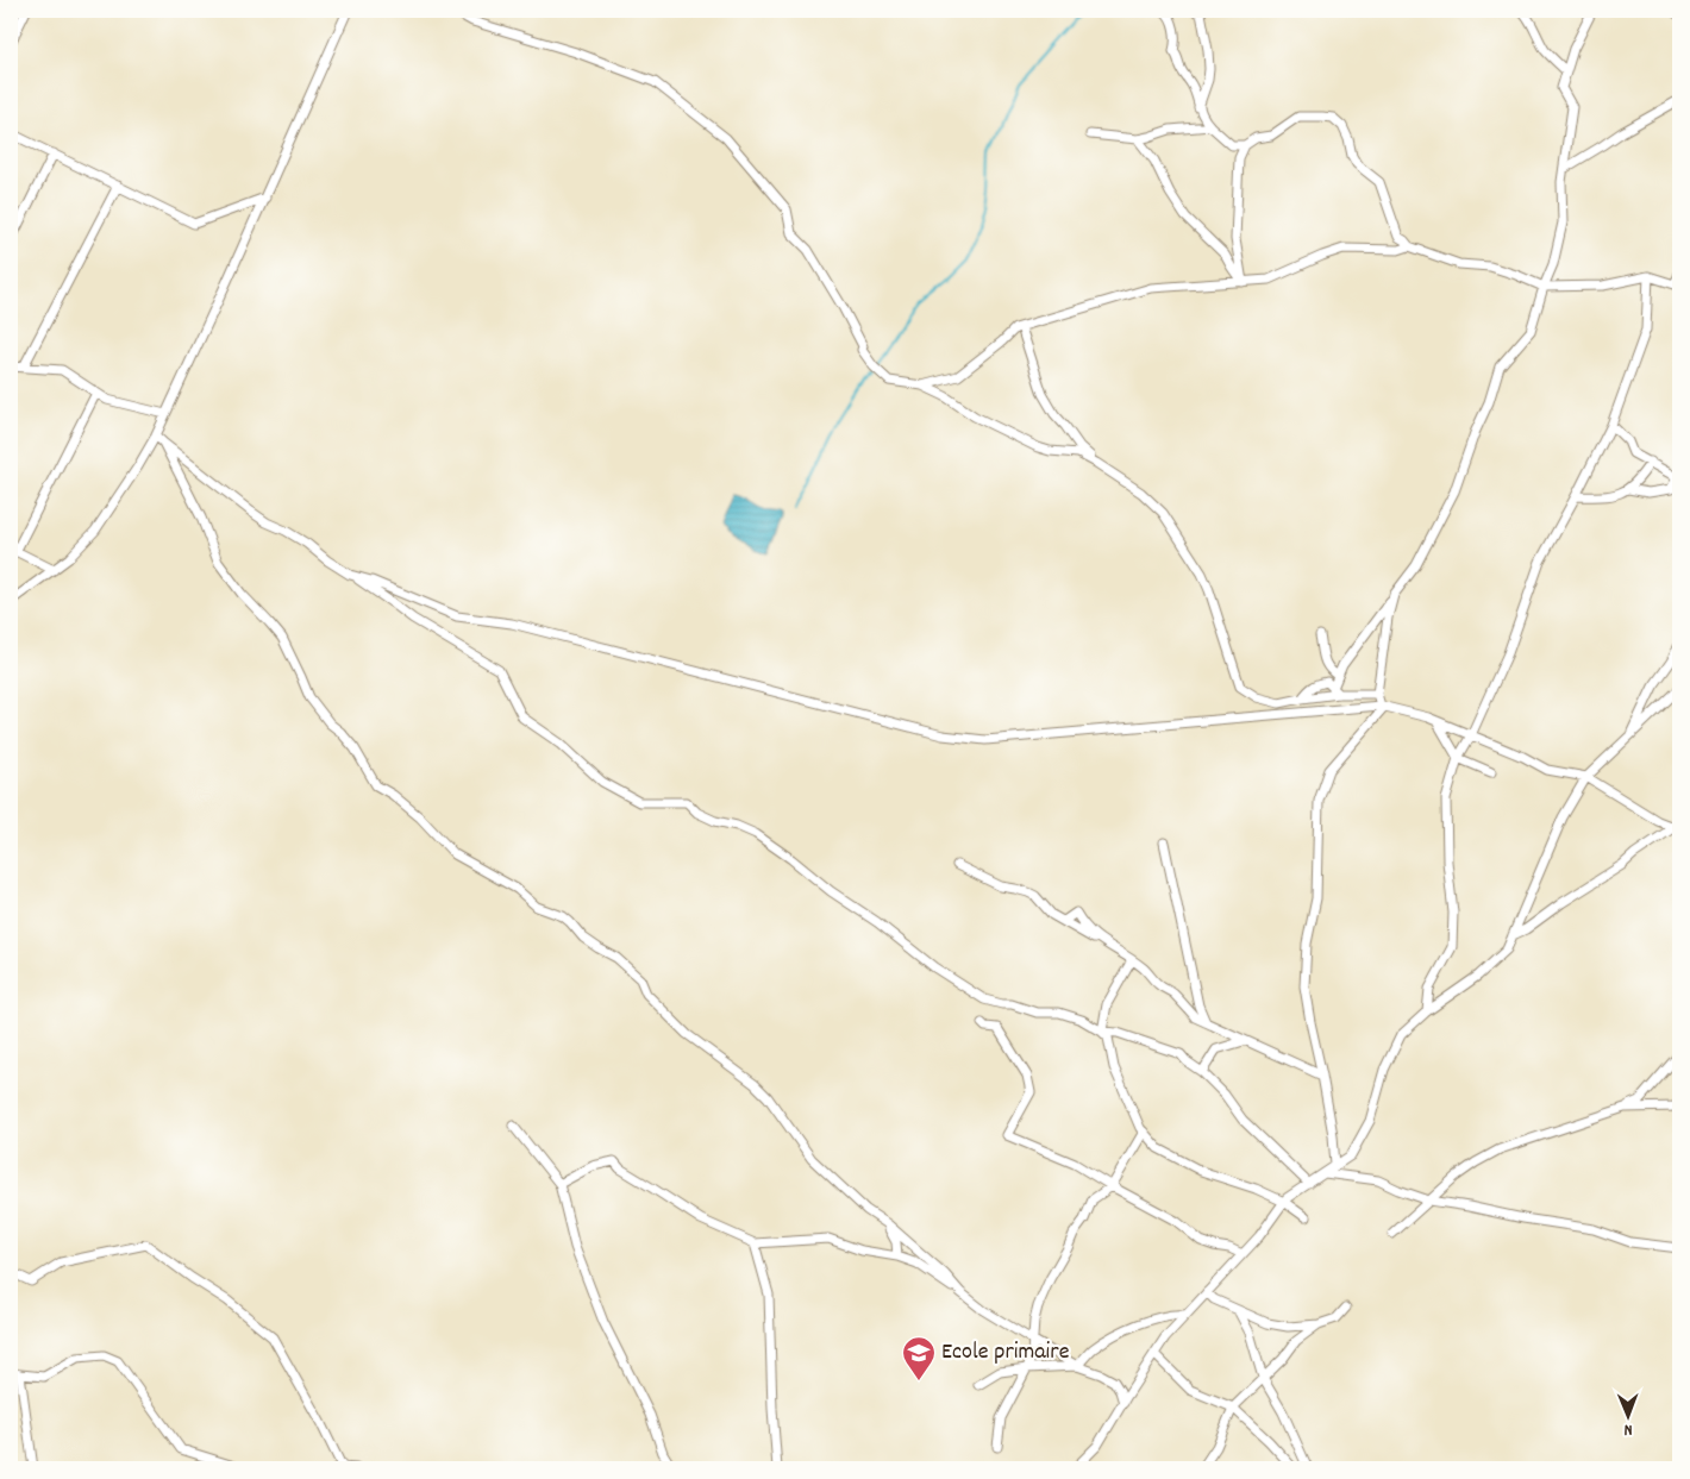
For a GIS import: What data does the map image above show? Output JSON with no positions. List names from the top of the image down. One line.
{"places":{"school or university":["Ecole primaire"]},"north":"bottom"}
